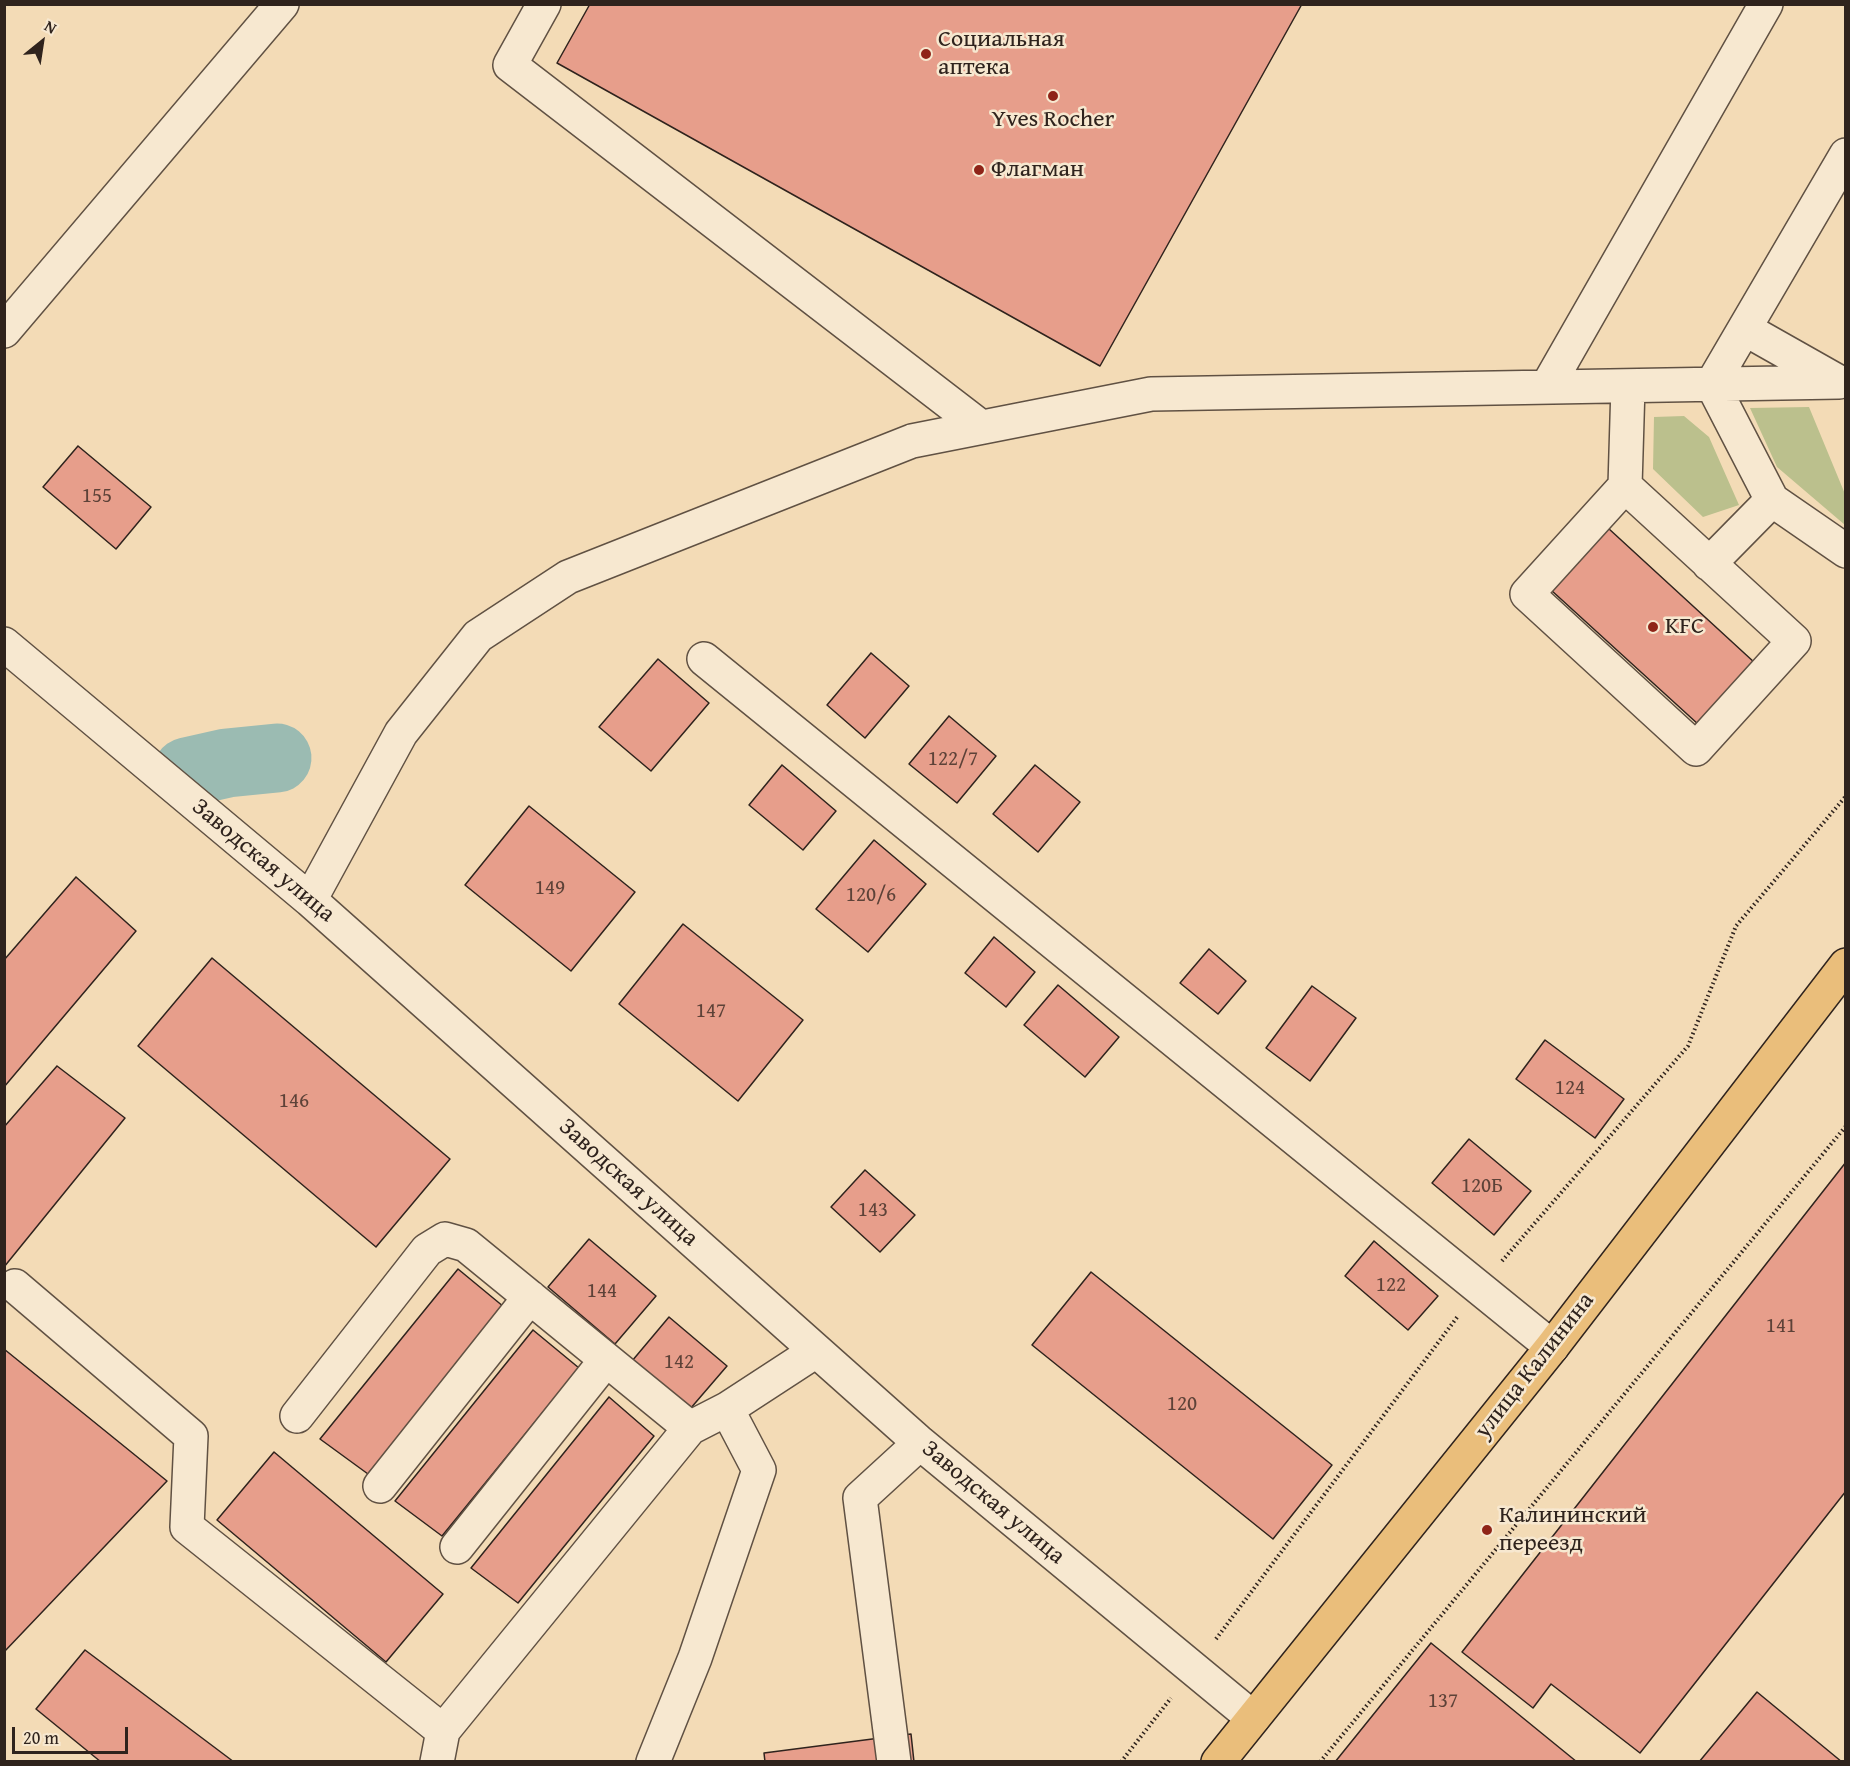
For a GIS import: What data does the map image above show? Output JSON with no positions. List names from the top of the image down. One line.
{"streets":{"main road":["улица Калинина"],"street":["Заводская улица"]},"crossings":[["Заводская улица","улица Калинина"]],"places":["Социальная аптека","Yves Rocher","Флагман","KFC","Калининский переезд"],"house_numbers":["155","122/7","149","120/6","147","124","146","120Б","143","122","144","141","142","120","137"],"scale_bar":"20 m","north":"top right"}
